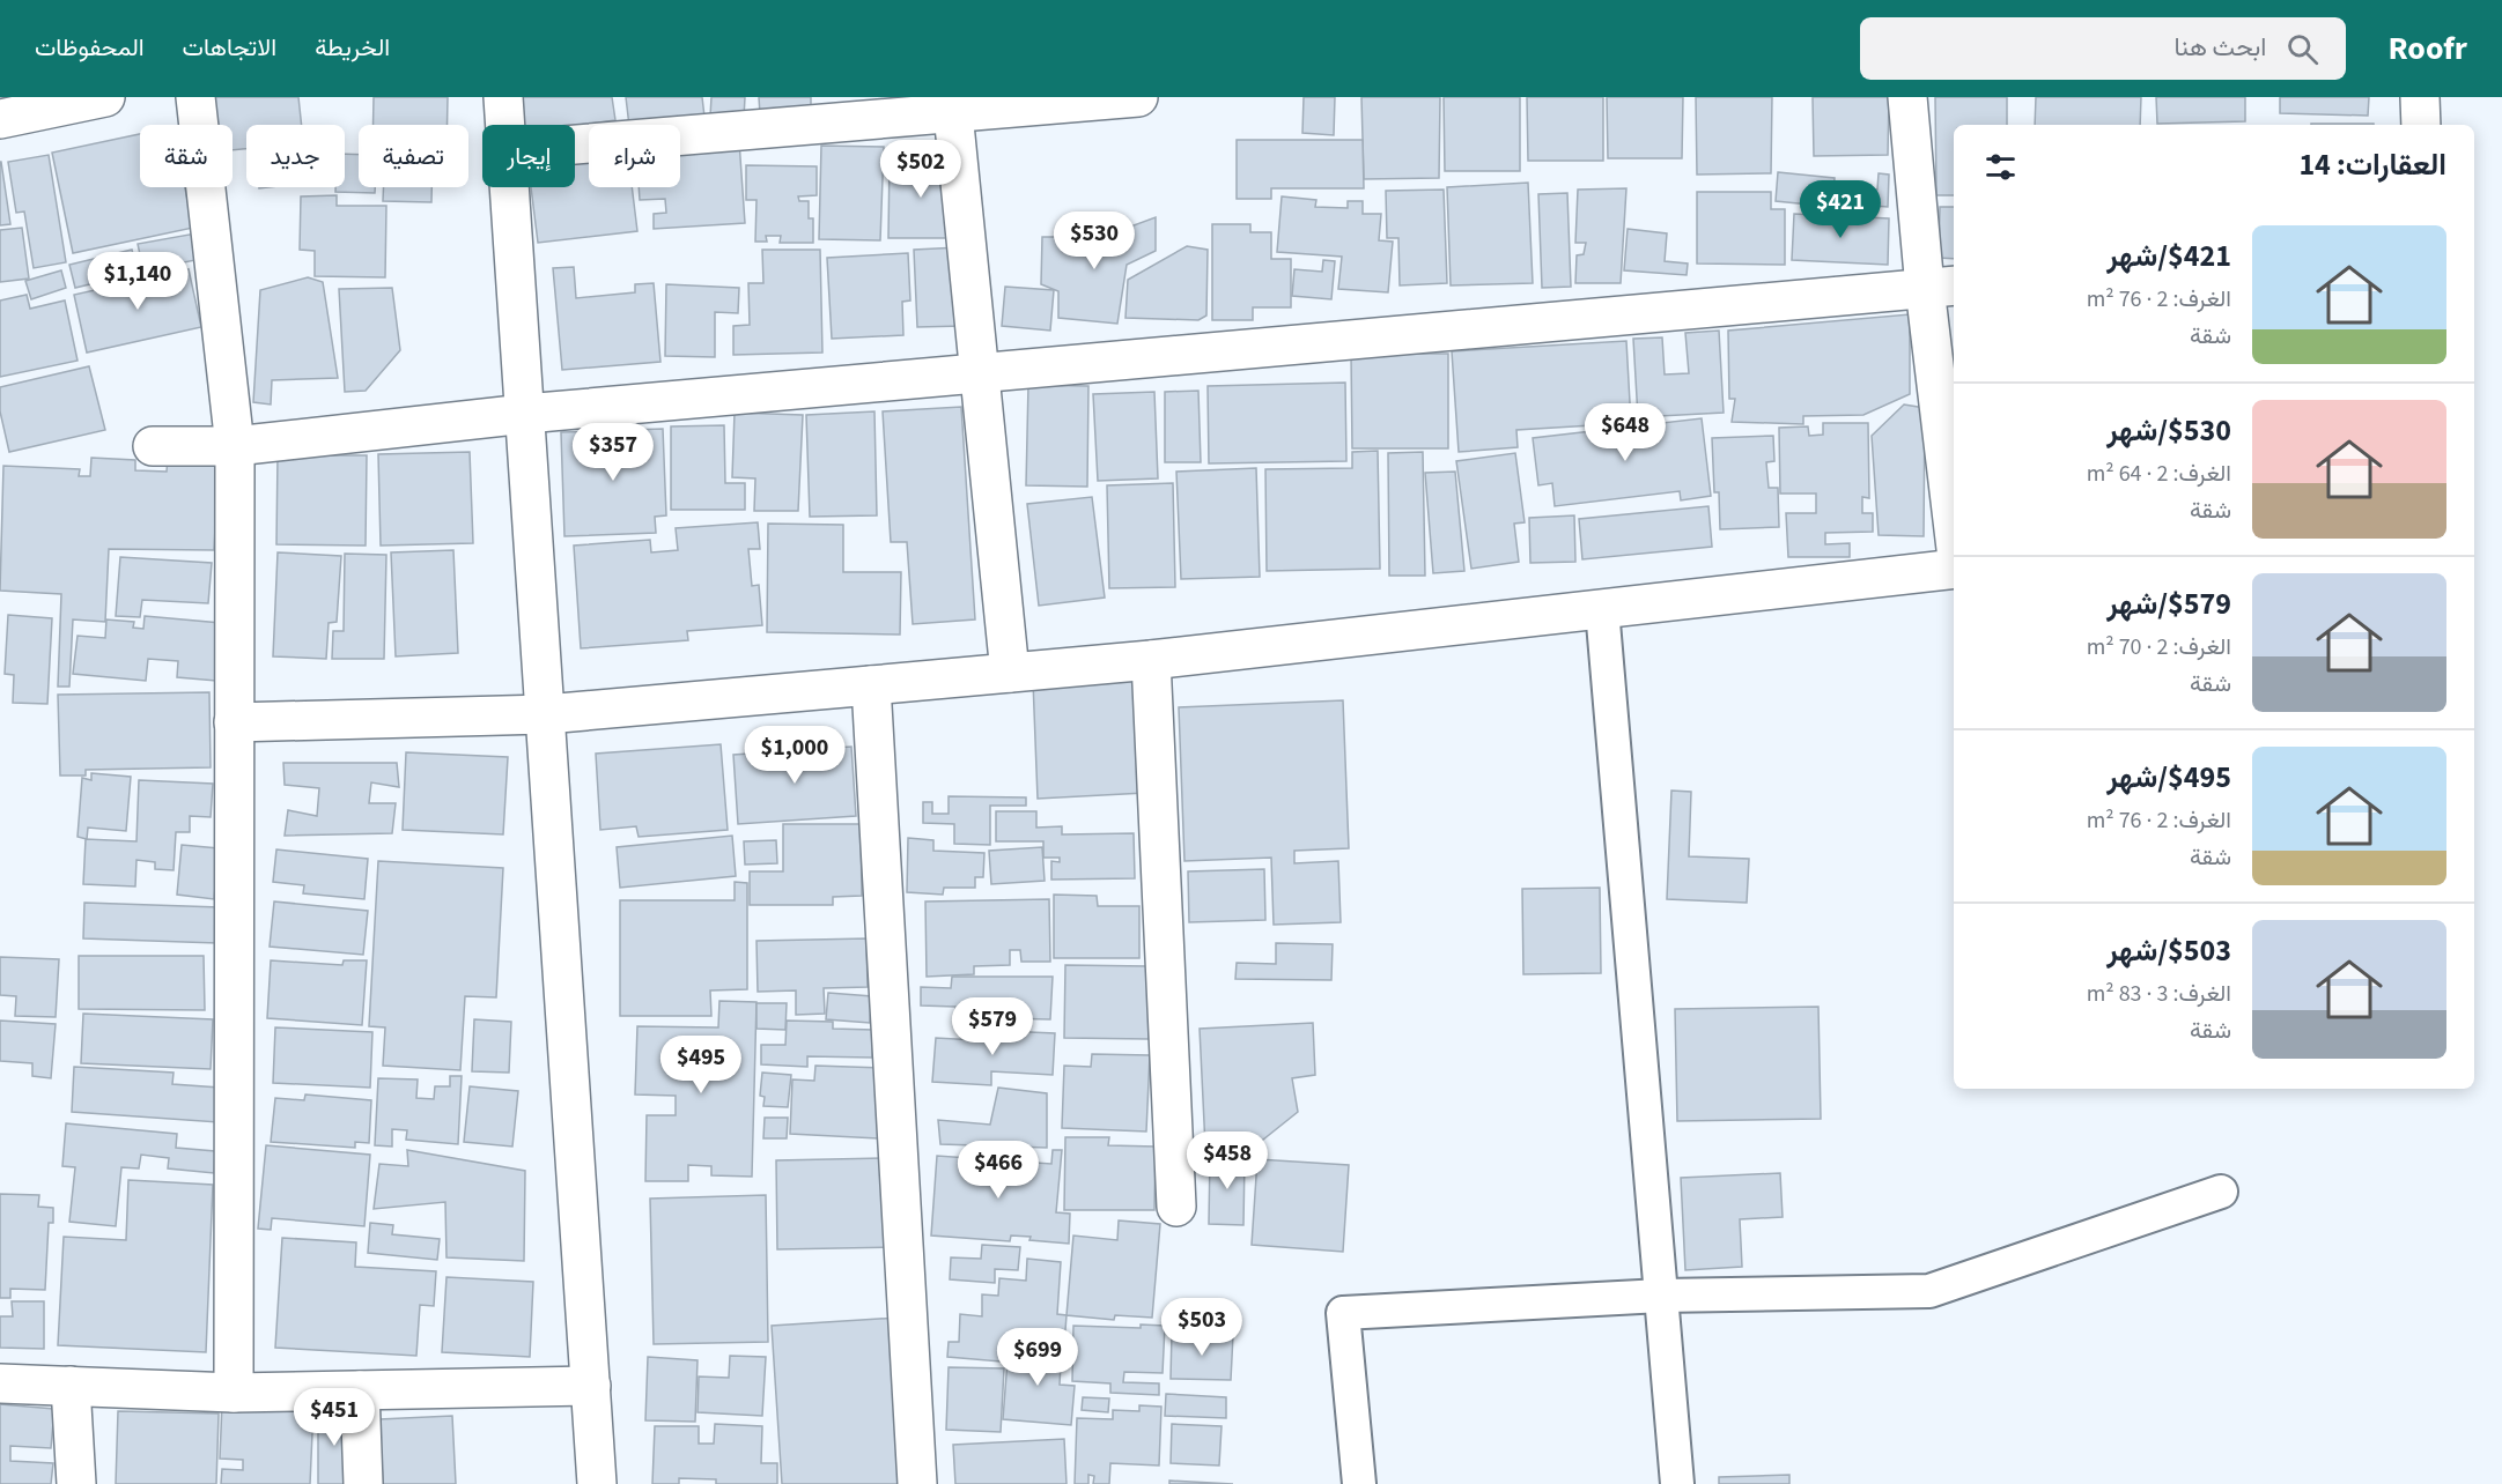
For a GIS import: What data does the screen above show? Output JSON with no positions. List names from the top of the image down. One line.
{"page":{"header":"Roofr","search":"ابحث هنا","nav":["الخريطة","الاتجاهات","المحفوظات"],"chip":["شراء","إيجار","تصفية","جديد","شقة"],"heading":"العقارات: 14","price":["$502","$421","$530","$1,140","$648","$357","$1,000","$579","$495","$458","$466","$503","$699","$451"],"list":[{"name":"$421/شهر","note":"الغرف: 2 · 76 m² · شقة"},{"name":"$530/شهر","note":"الغرف: 2 · 64 m² · شقة"},{"name":"$579/شهر","note":"الغرف: 2 · 70 m² · شقة"},{"name":"$495/شهر","note":"الغرف: 2 · 76 m² · شقة"},{"name":"$503/شهر","note":"الغرف: 3 · 83 m² · شقة"}]}}
